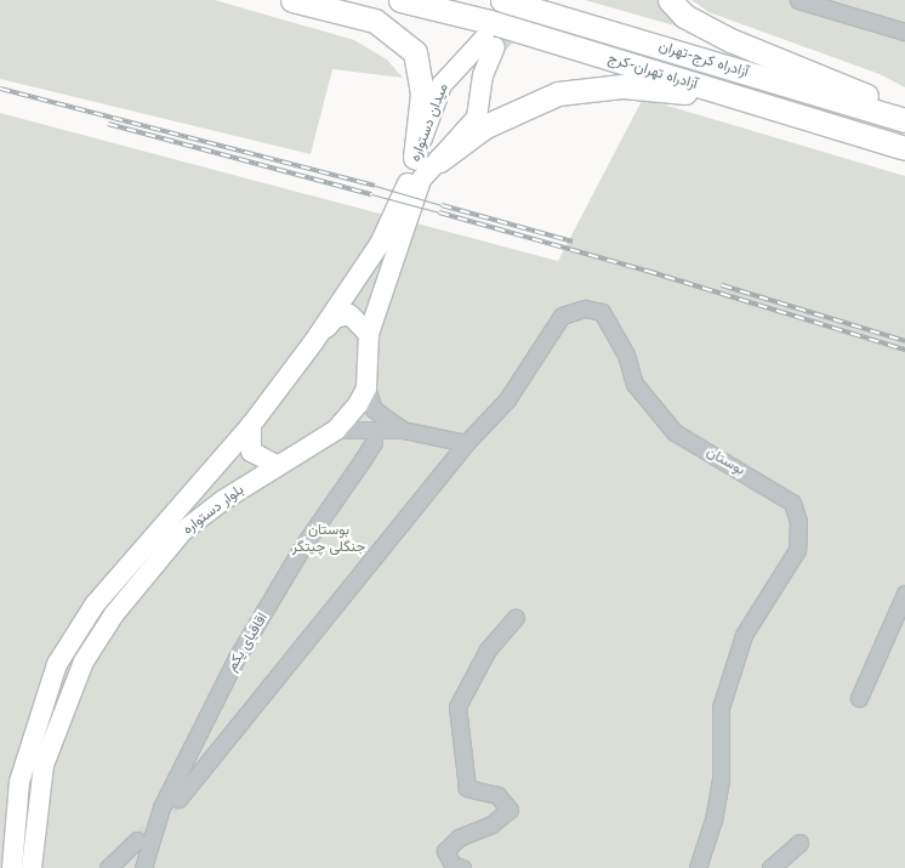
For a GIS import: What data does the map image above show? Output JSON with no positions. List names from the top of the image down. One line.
{"streets":{"highway":["آزادراه کرج-تهران","آزادراه تهران-کرج"],"main road":["میدان دستواره","بلوار دستواره"],"street":["بوستان","اقاقیای یکم"]},"crossings":[["میدان دستواره","بلوار دستواره"]],"parks":["بوستان جنگلی چیتگر"]}
